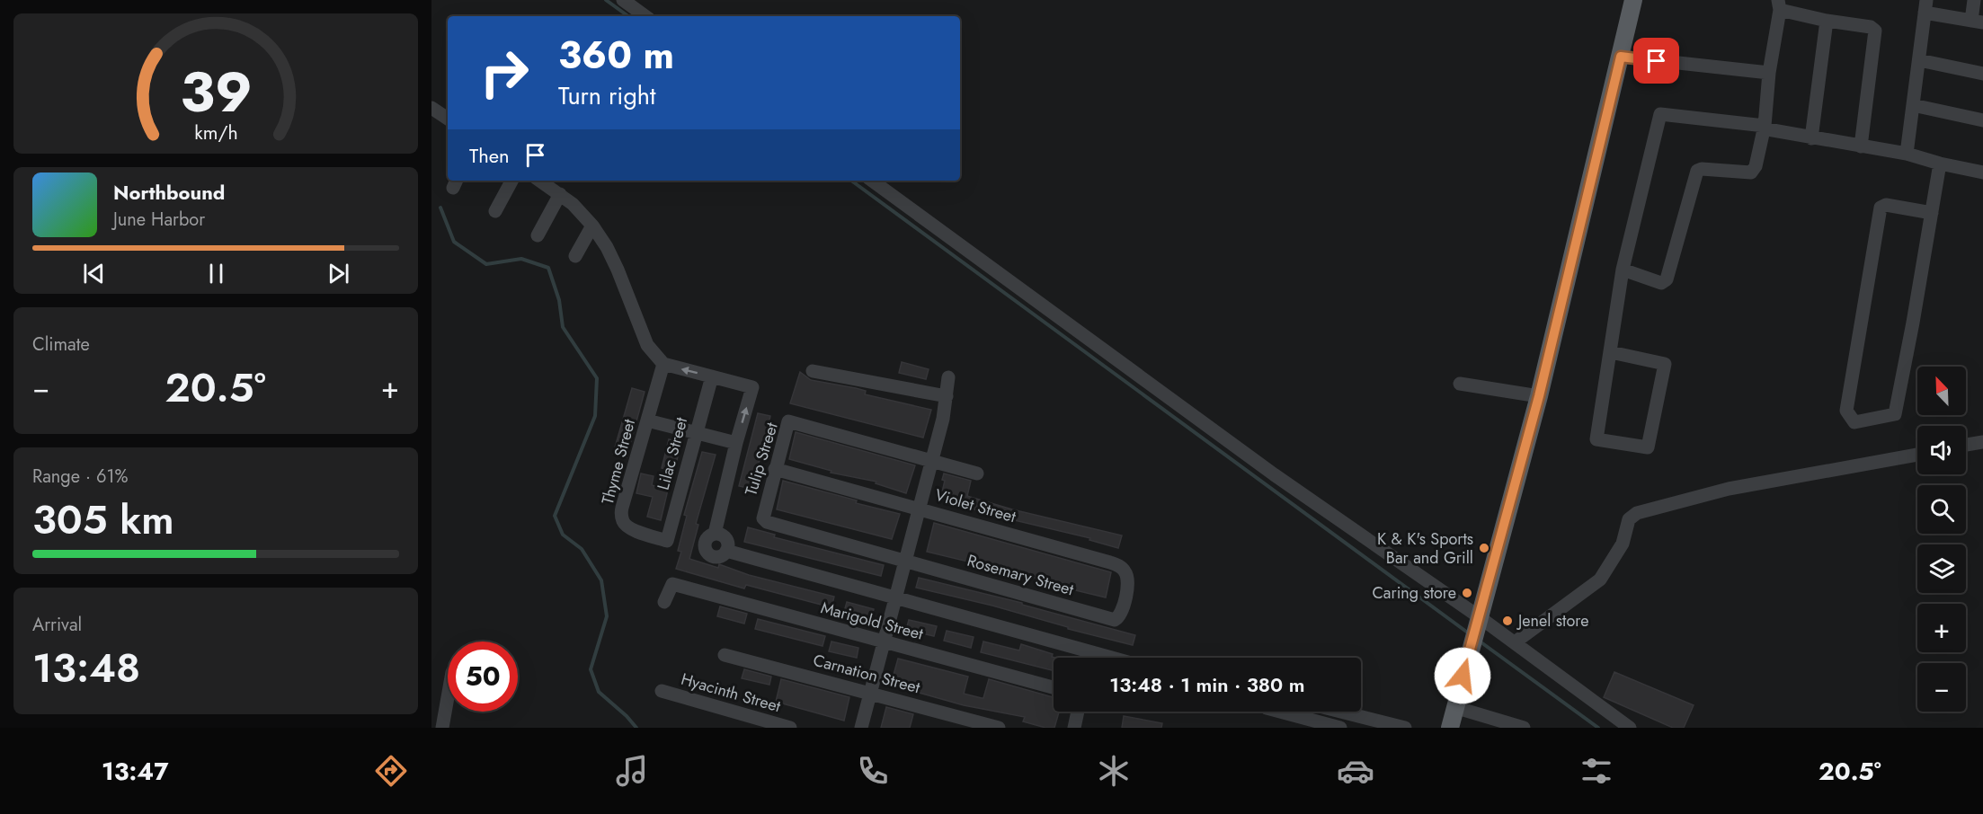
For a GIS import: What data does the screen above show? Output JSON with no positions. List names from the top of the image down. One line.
{"streets":{"street":["Lilac Street","Tulip Street","Thyme Street","Violet Street","Rosemary Street","Marigold Street","Carnation Street","Hyacinth Street"]},"crossings":[["Lilac Street","Thyme Street"],["Tulip Street","Violet Street"],["Tulip Street","Rosemary Street"],["Violet Street","Rosemary Street"]],"places":["K & K's Sports Bar and Grill","Caring store","Jenel store"],"north":"top left","page":{"turn":["360 m","Turn right"],"then":"Then","song":["Northbound","June Harbor"],"tile":["Climate",["Range · 61%","305 km"],["Arrival","13:48"]],"heat":["−","20.5°","+"],"map_buttons":["+","−"],"limit":"50","trip":"13:48 · 1 min · 380 m","tabs":["13:47","20.5°"],"gauge":["39","km/h"]}}
